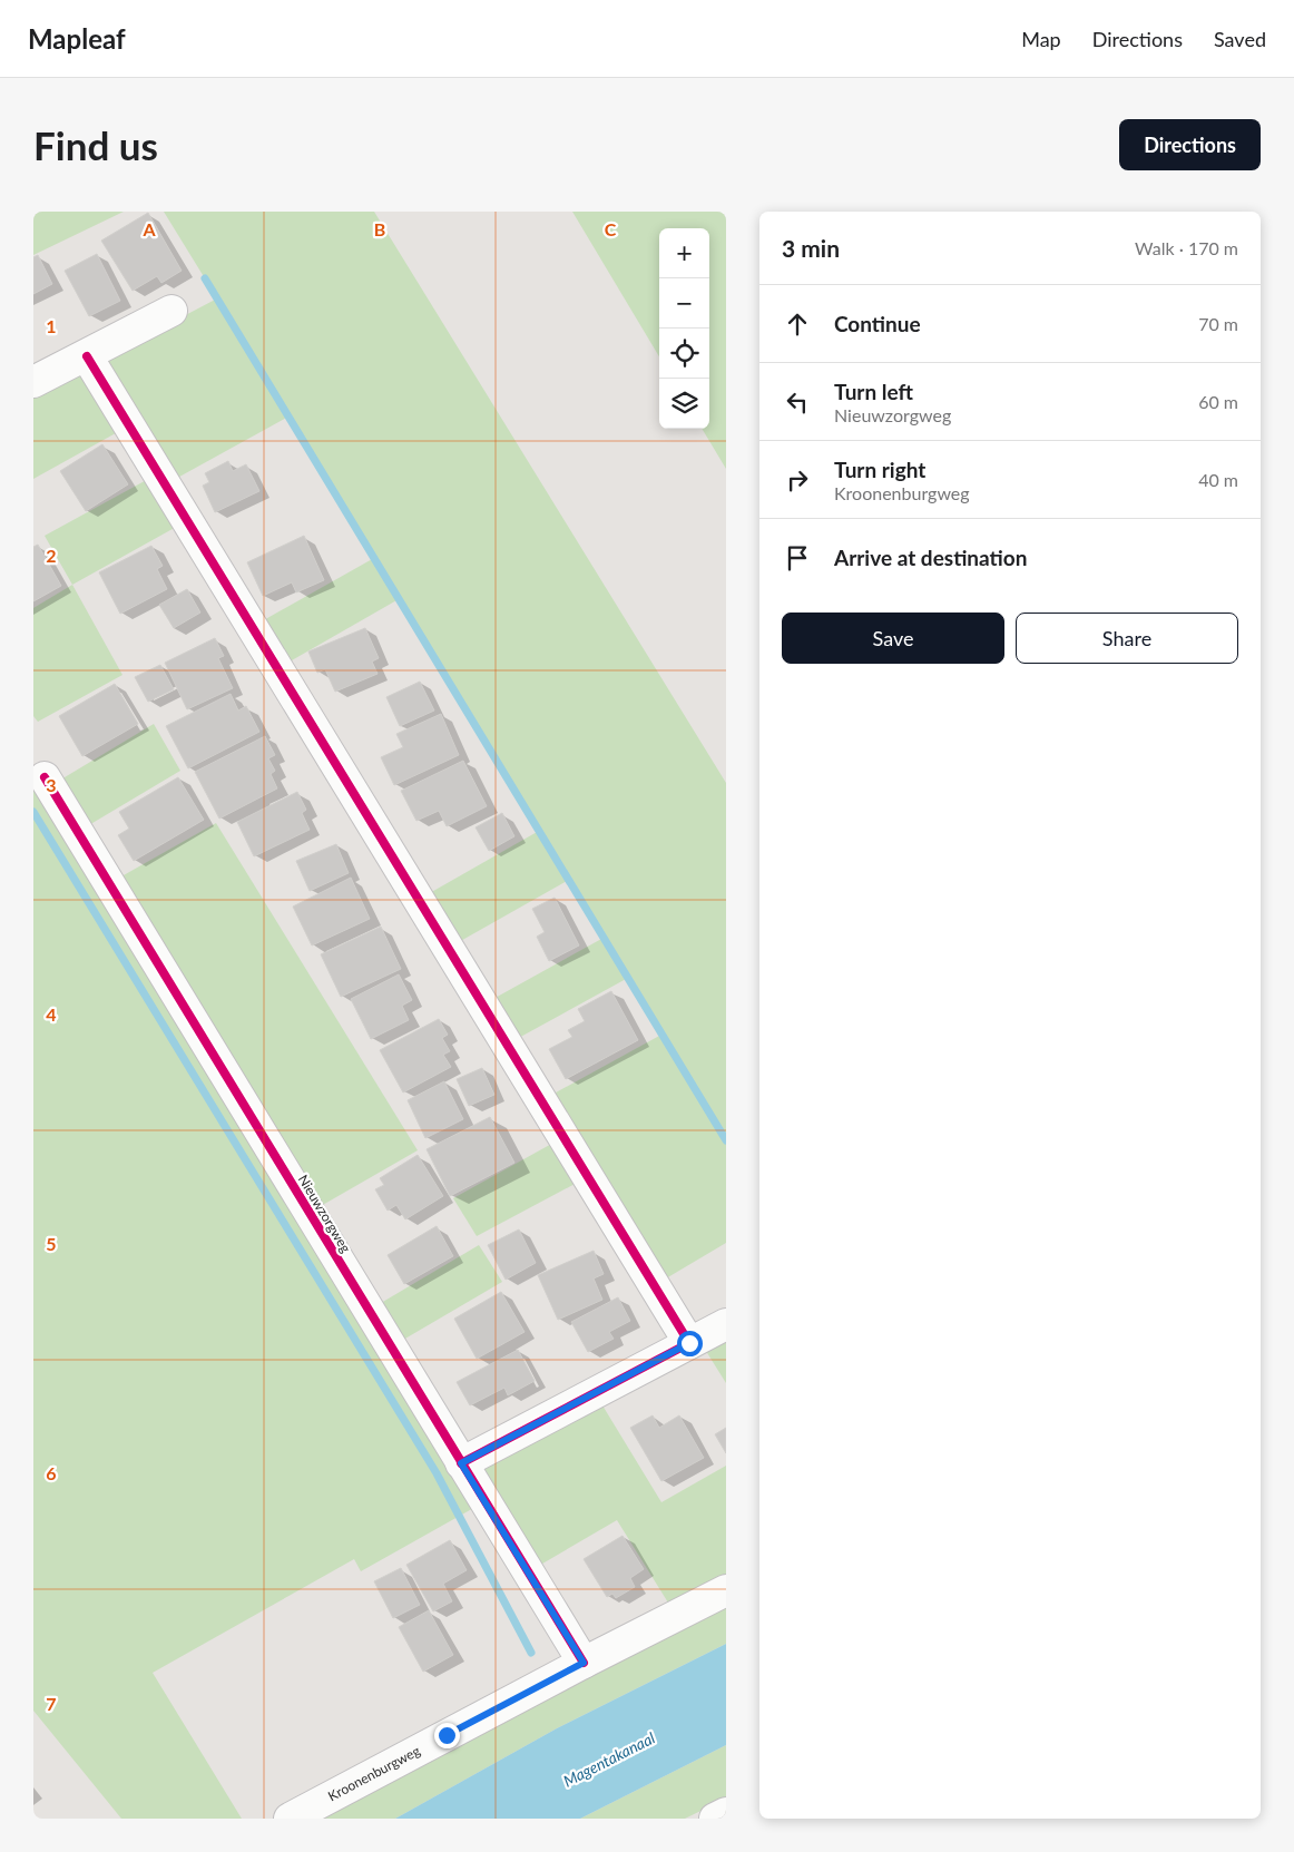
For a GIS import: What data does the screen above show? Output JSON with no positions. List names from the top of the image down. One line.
{"streets":{"street":["Nieuwzorgweg","Kroonenburgweg"]},"crossings":[["Nieuwzorgweg","Kroonenburgweg"]],"water":["Magentakanaal"],"page":{"header":"Mapleaf","nav":["Map","Directions","Saved"],"buttons":["Directions",["Save","Share"]],"title":"Find us","heading":["3 min","Walk · 170 m"],"map_buttons":["+","−"],"list":[["Continue","70 m"],["Turn left","Nieuwzorgweg","60 m"],["Turn right","Kroonenburgweg","40 m"],"Arrive at destination"]},"grid":{"columns":["A","B","C"],"rows":["1","2","3","4","5","6","7"]}}
